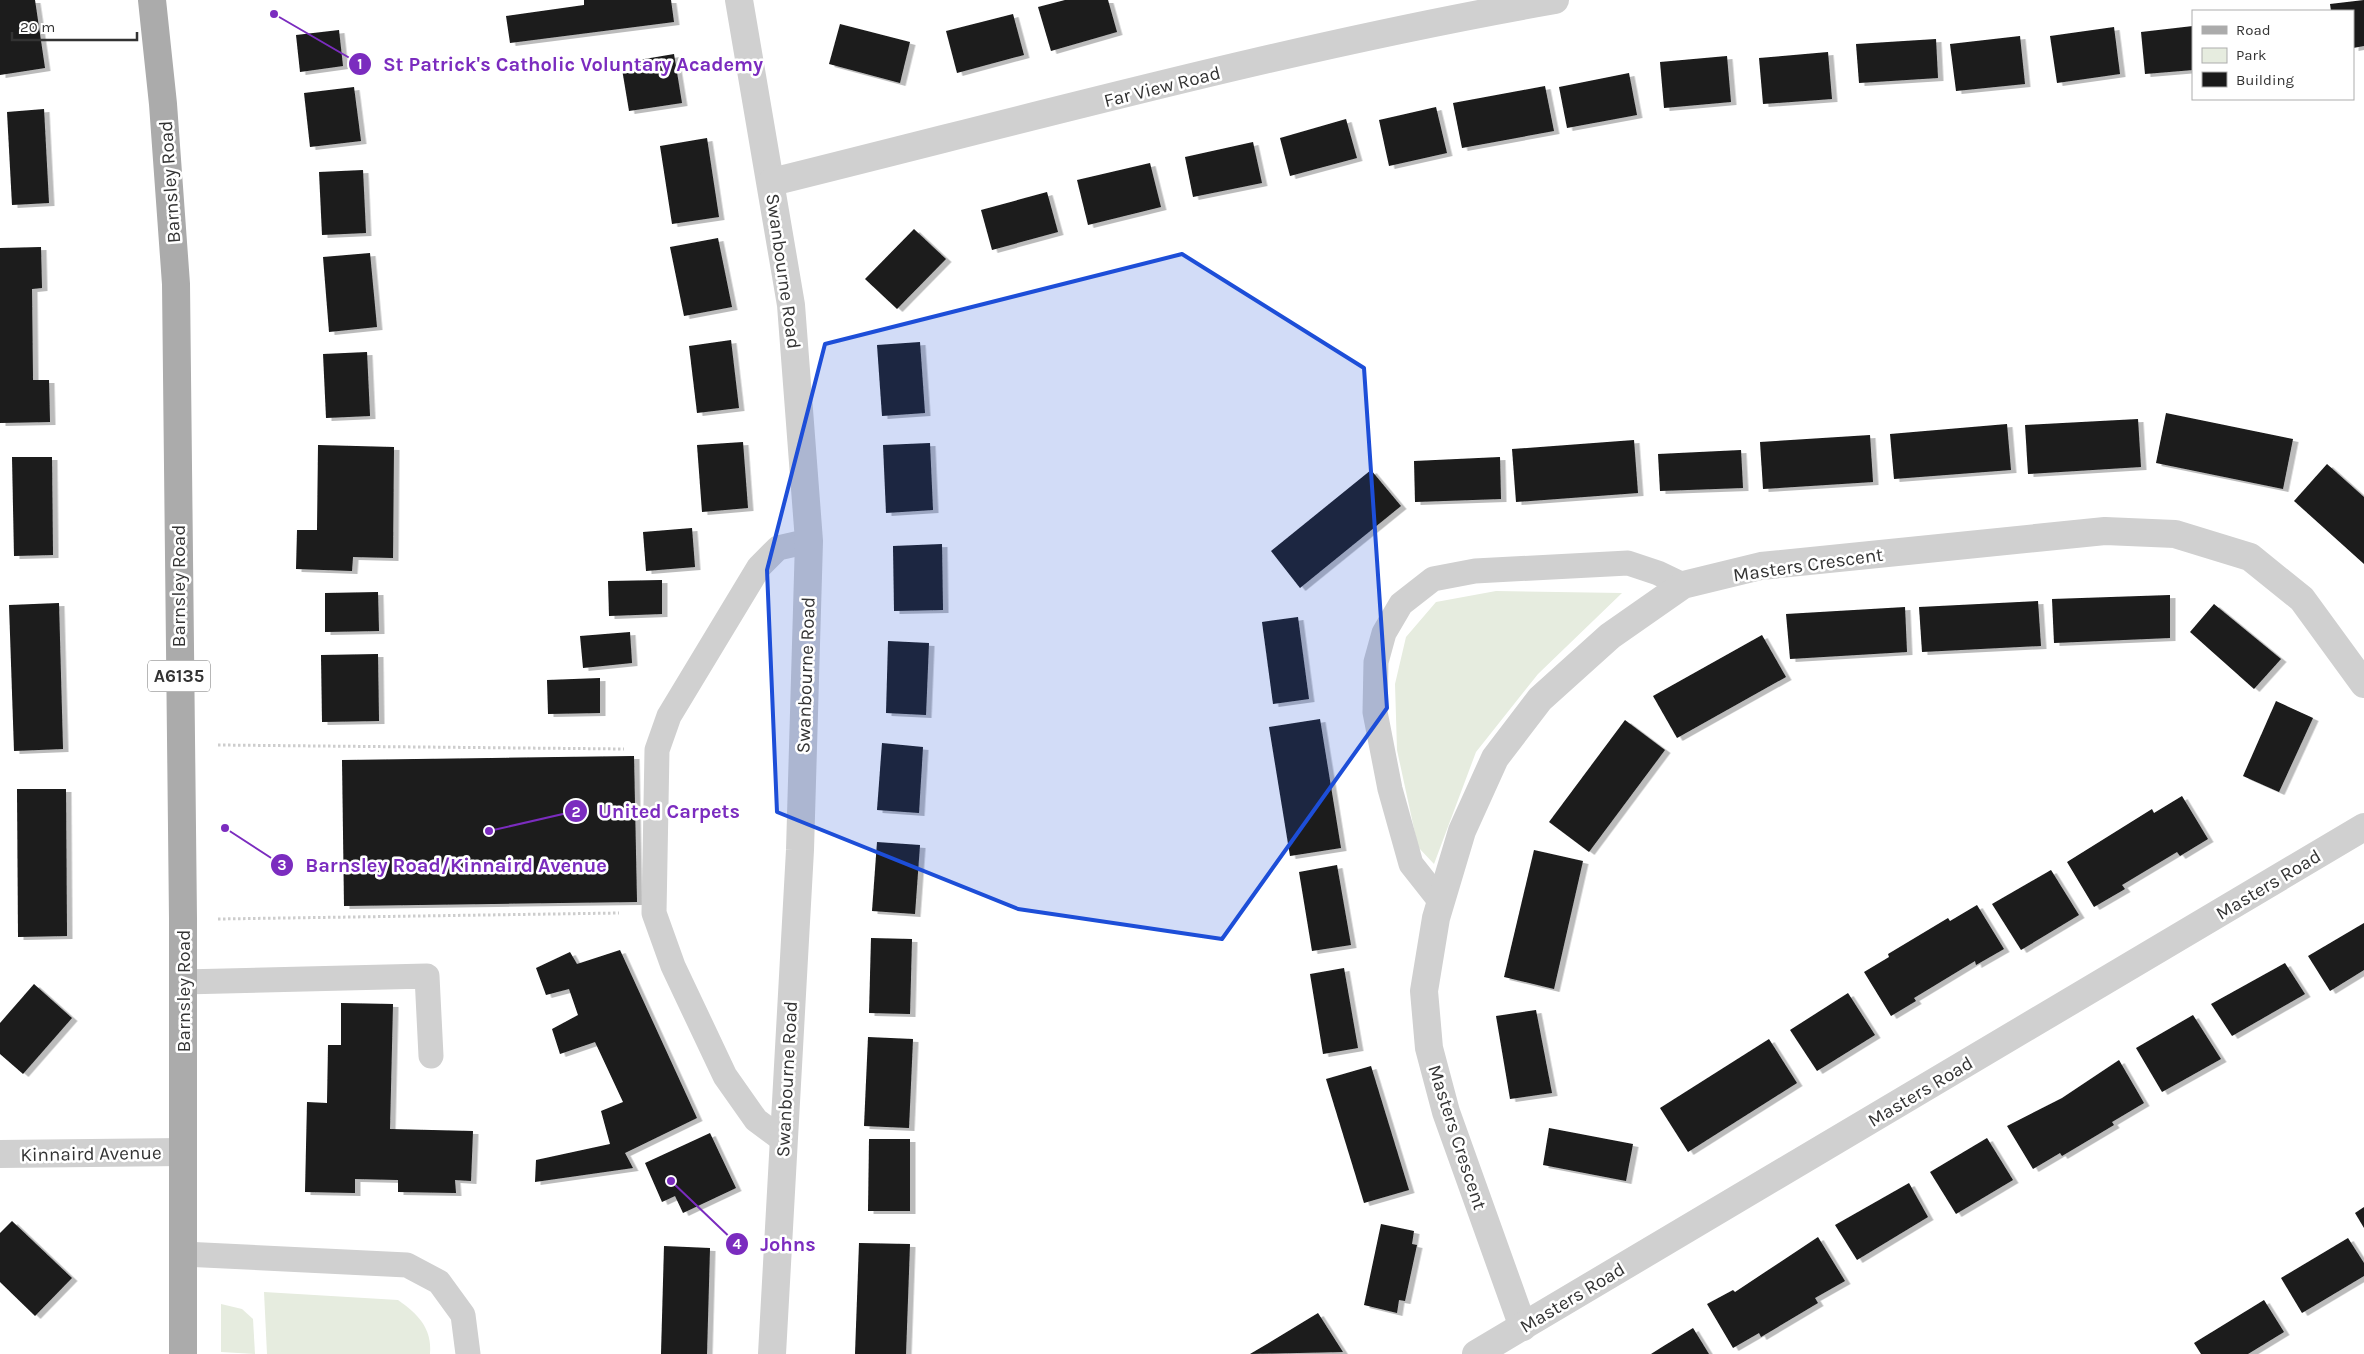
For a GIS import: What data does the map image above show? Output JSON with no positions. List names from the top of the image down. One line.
{"streets":{"main road":["Barnsley Road","A6135"],"street":["Far View Road","Swanbourne Road","Masters Crescent","Masters Road","Kinnaird Avenue"]},"crossings":[["Far View Road","Swanbourne Road"],["Barnsley Road","Kinnaird Avenue"],["Masters Crescent","Masters Road"]],"places":["St Patrick's Catholic Voluntary Academy","Barnsley Road/Kinnaird Avenue","United Carpets","Johns"],"legend":["Road","Park","Building"],"scale_bar":"20 m"}
